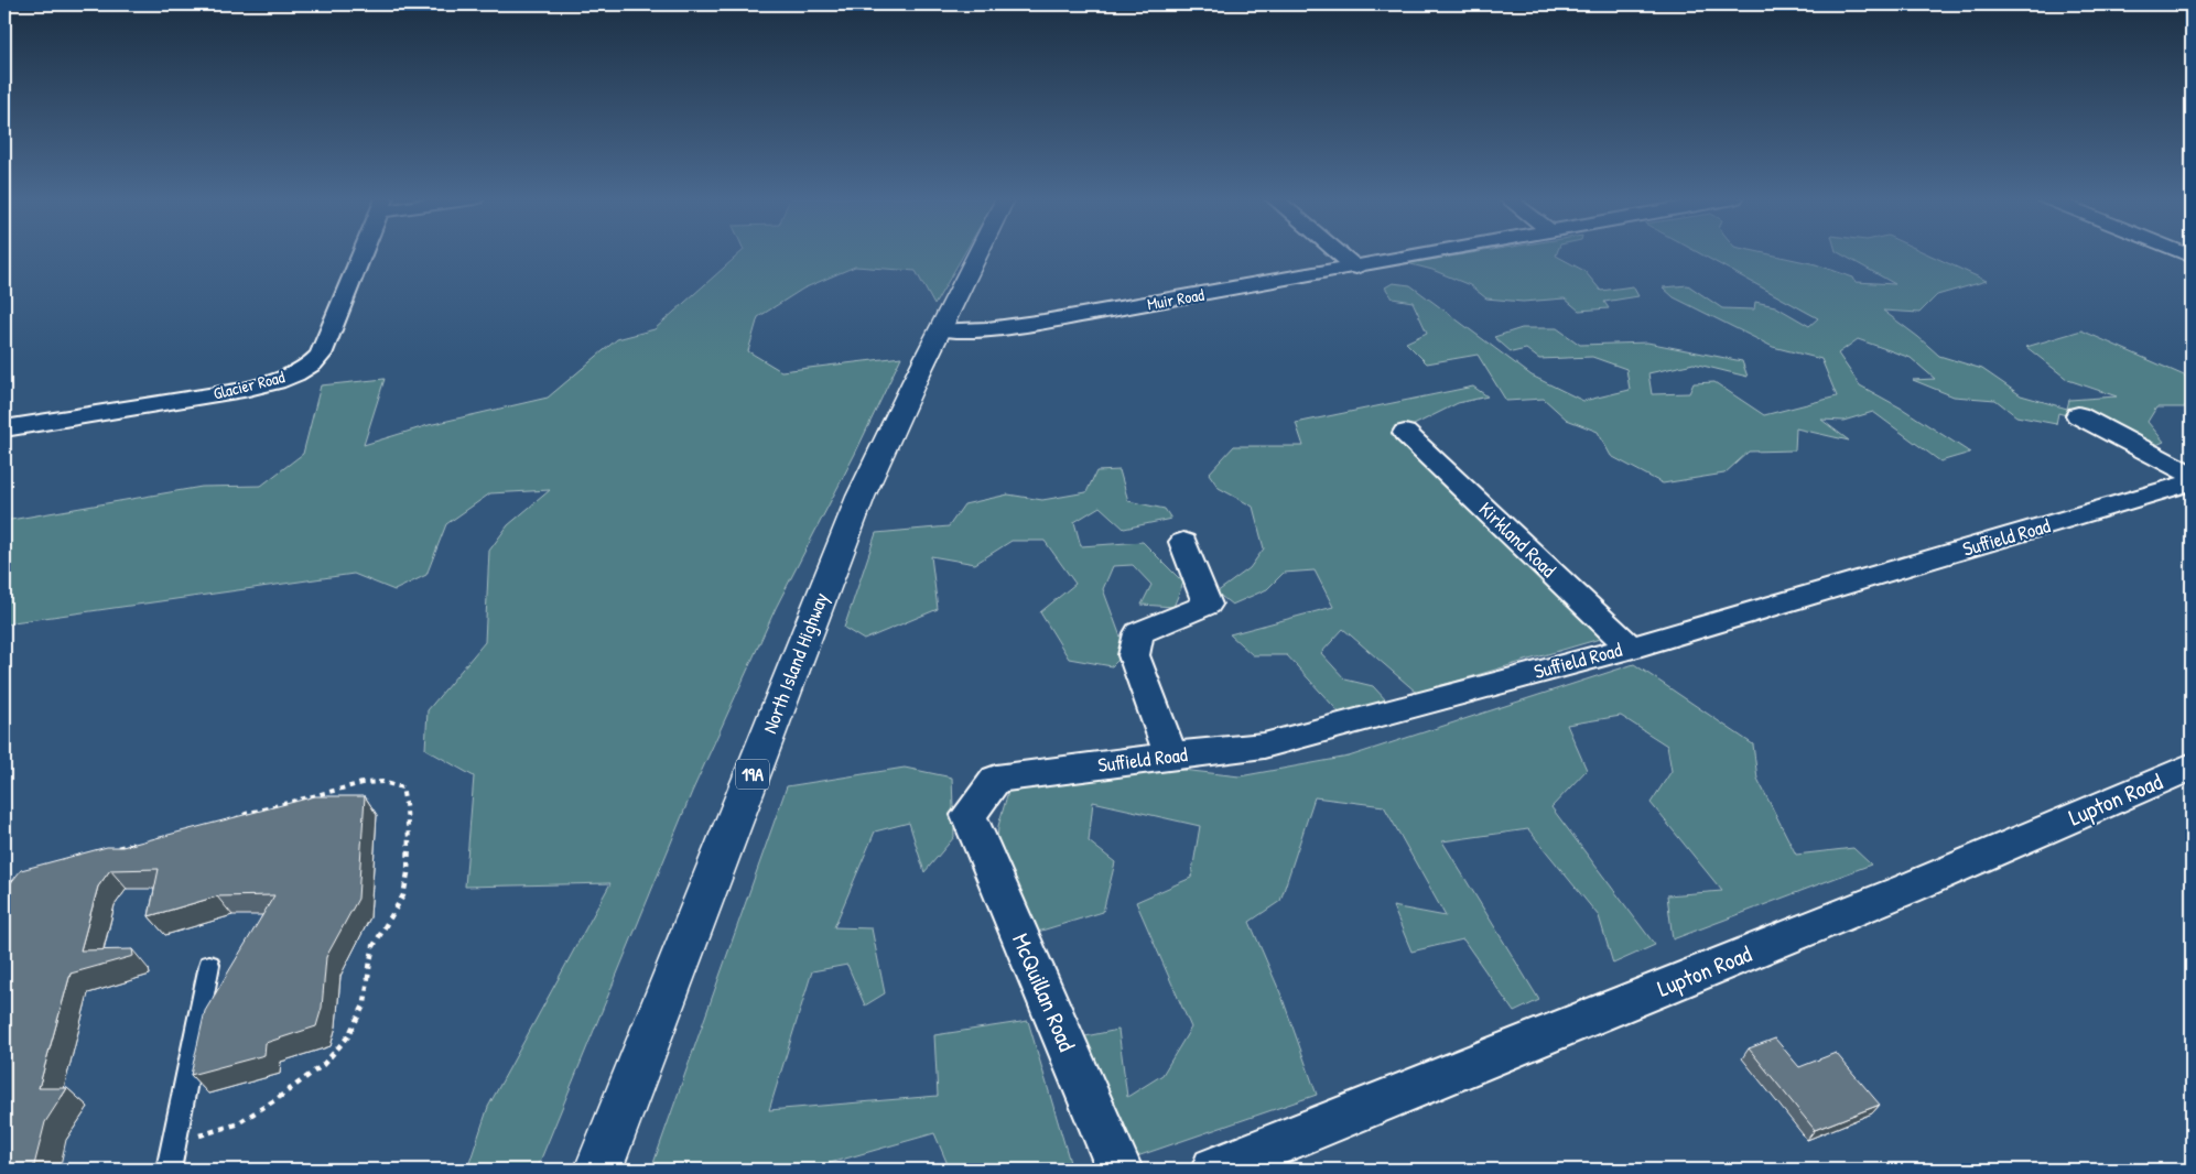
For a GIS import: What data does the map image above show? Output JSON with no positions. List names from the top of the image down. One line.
{"streets":{"main road":["North Island Highway","19A"],"street":["Muir Road","Glacier Road","Suffield Road","Kirkland Road","Lupton Road","McQuillan Road"]},"crossings":[["Muir Road","North Island Highway"],["Suffield Road","Kirkland Road"],["Suffield Road","McQuillan Road"]]}
